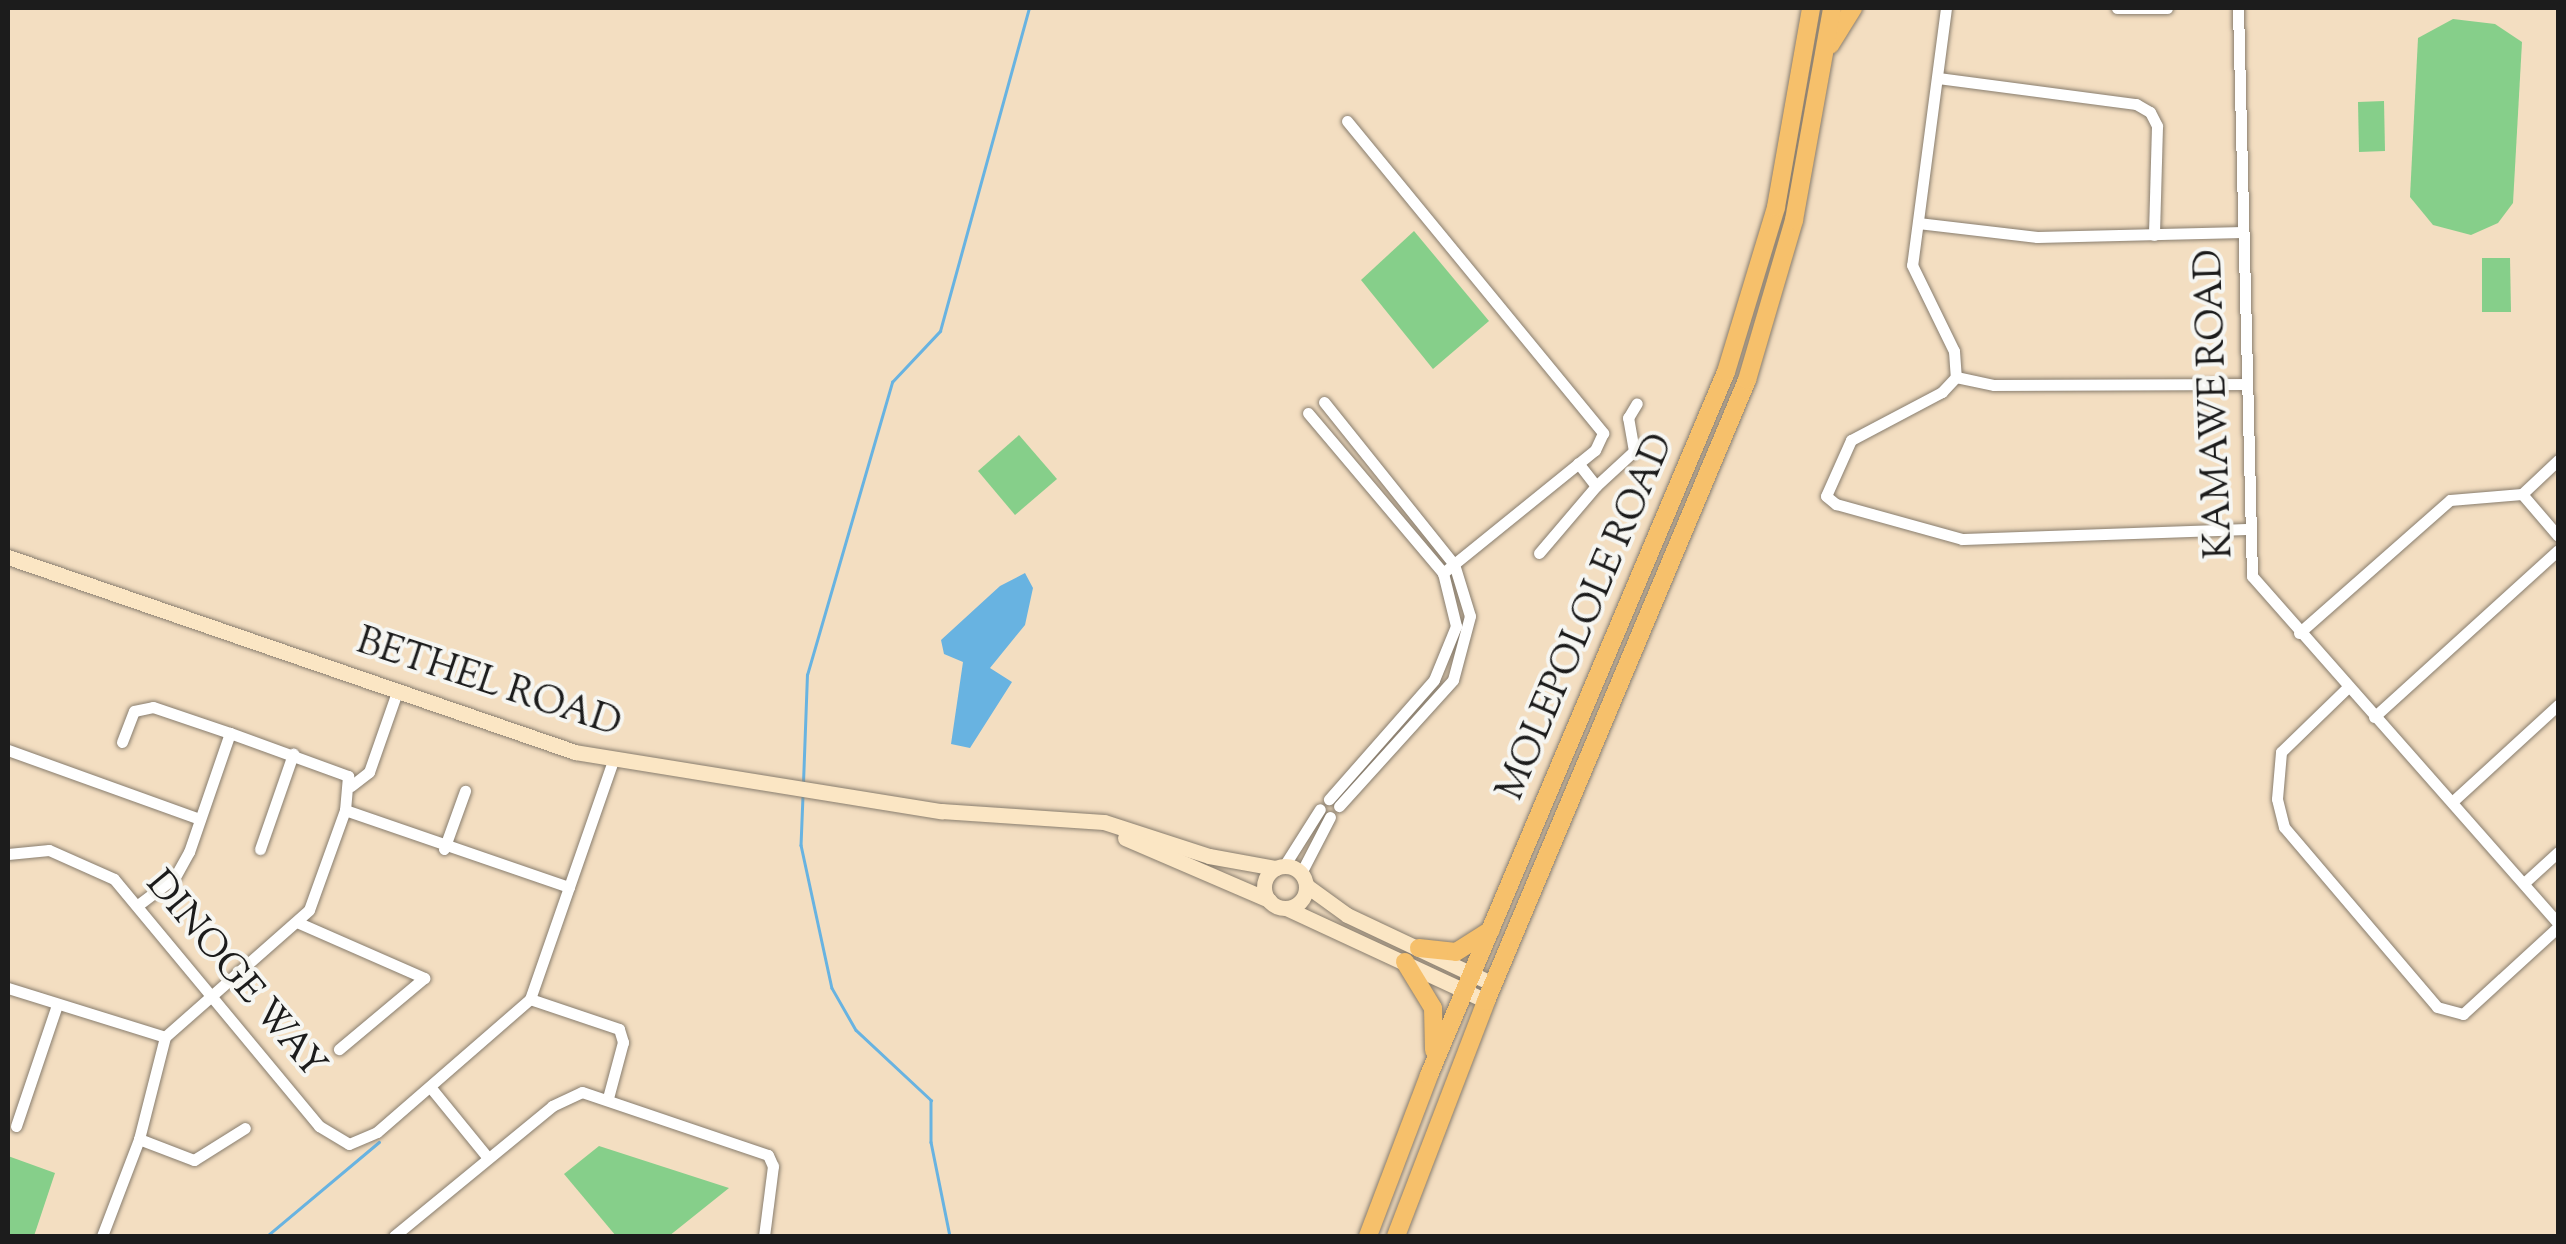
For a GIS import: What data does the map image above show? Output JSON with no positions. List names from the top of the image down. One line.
{"streets":{"main road":["MOLEPOLOLE ROAD"],"street":["KAMAWE ROAD","BETHEL ROAD","DINOGE WAY"]}}
